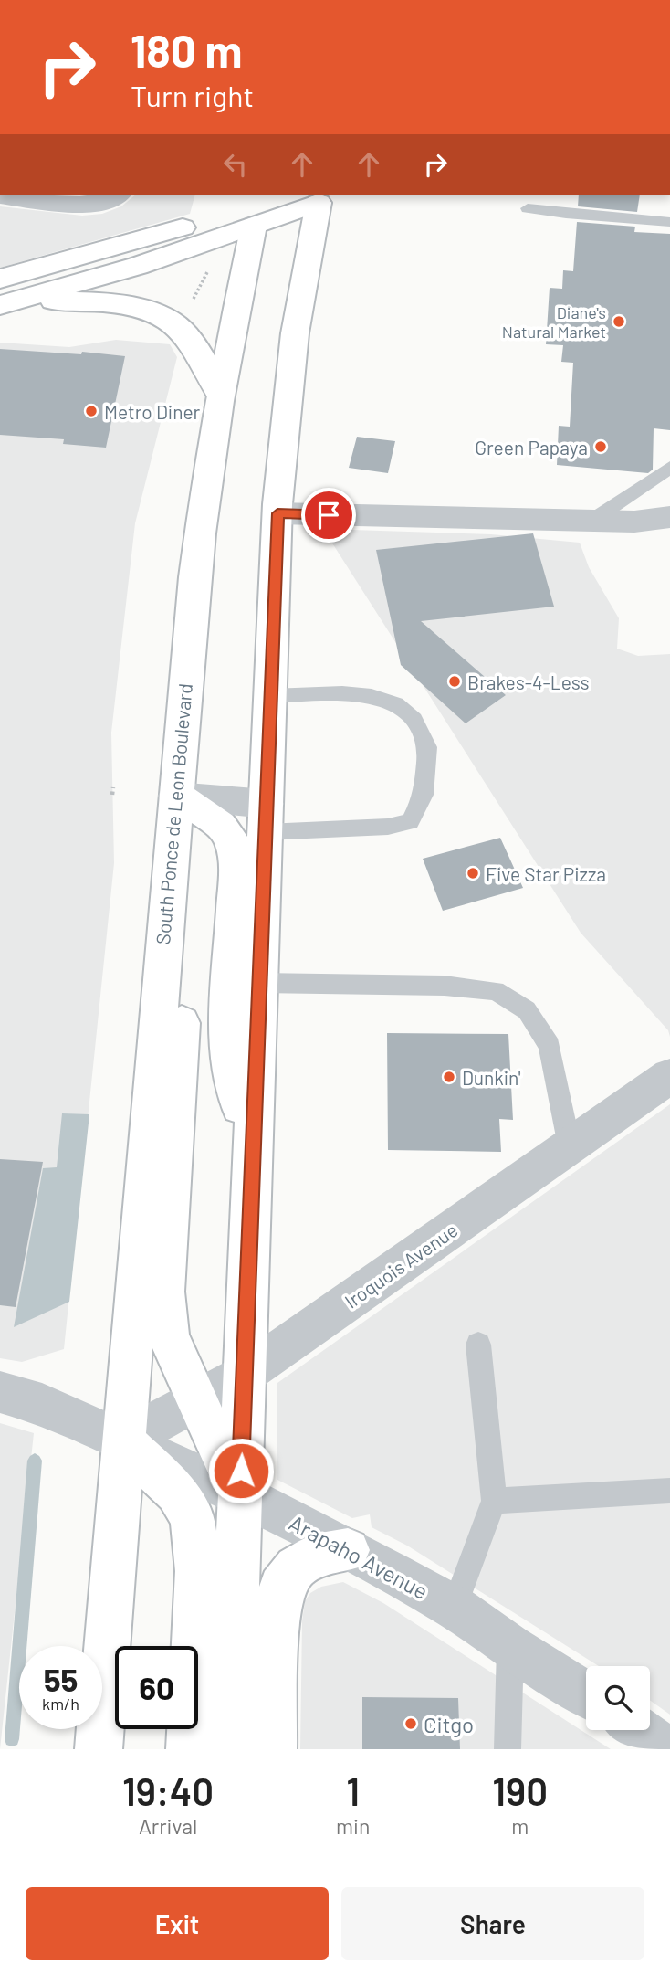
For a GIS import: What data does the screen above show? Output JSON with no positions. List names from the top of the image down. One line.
{"streets":{"main road":["South Ponce de Leon Boulevard"],"street":["Iroquois Avenue","Arapaho Avenue"]},"crossings":[["South Ponce de Leon Boulevard","Iroquois Avenue"],["South Ponce de Leon Boulevard","Arapaho Avenue"],["Iroquois Avenue","Arapaho Avenue"]],"places":["Diane's Natural Market","Metro Diner","Green Papaya","Brakes-4-Less","Five Star Pizza","Dunkin'","Citgo"],"page":{"turn":["180 m","Turn right"],"speed":"55 km/h","limit":"60","eta":["19:40","Arrival","1","min","190","m"],"buttons":["Exit","Share"]}}
